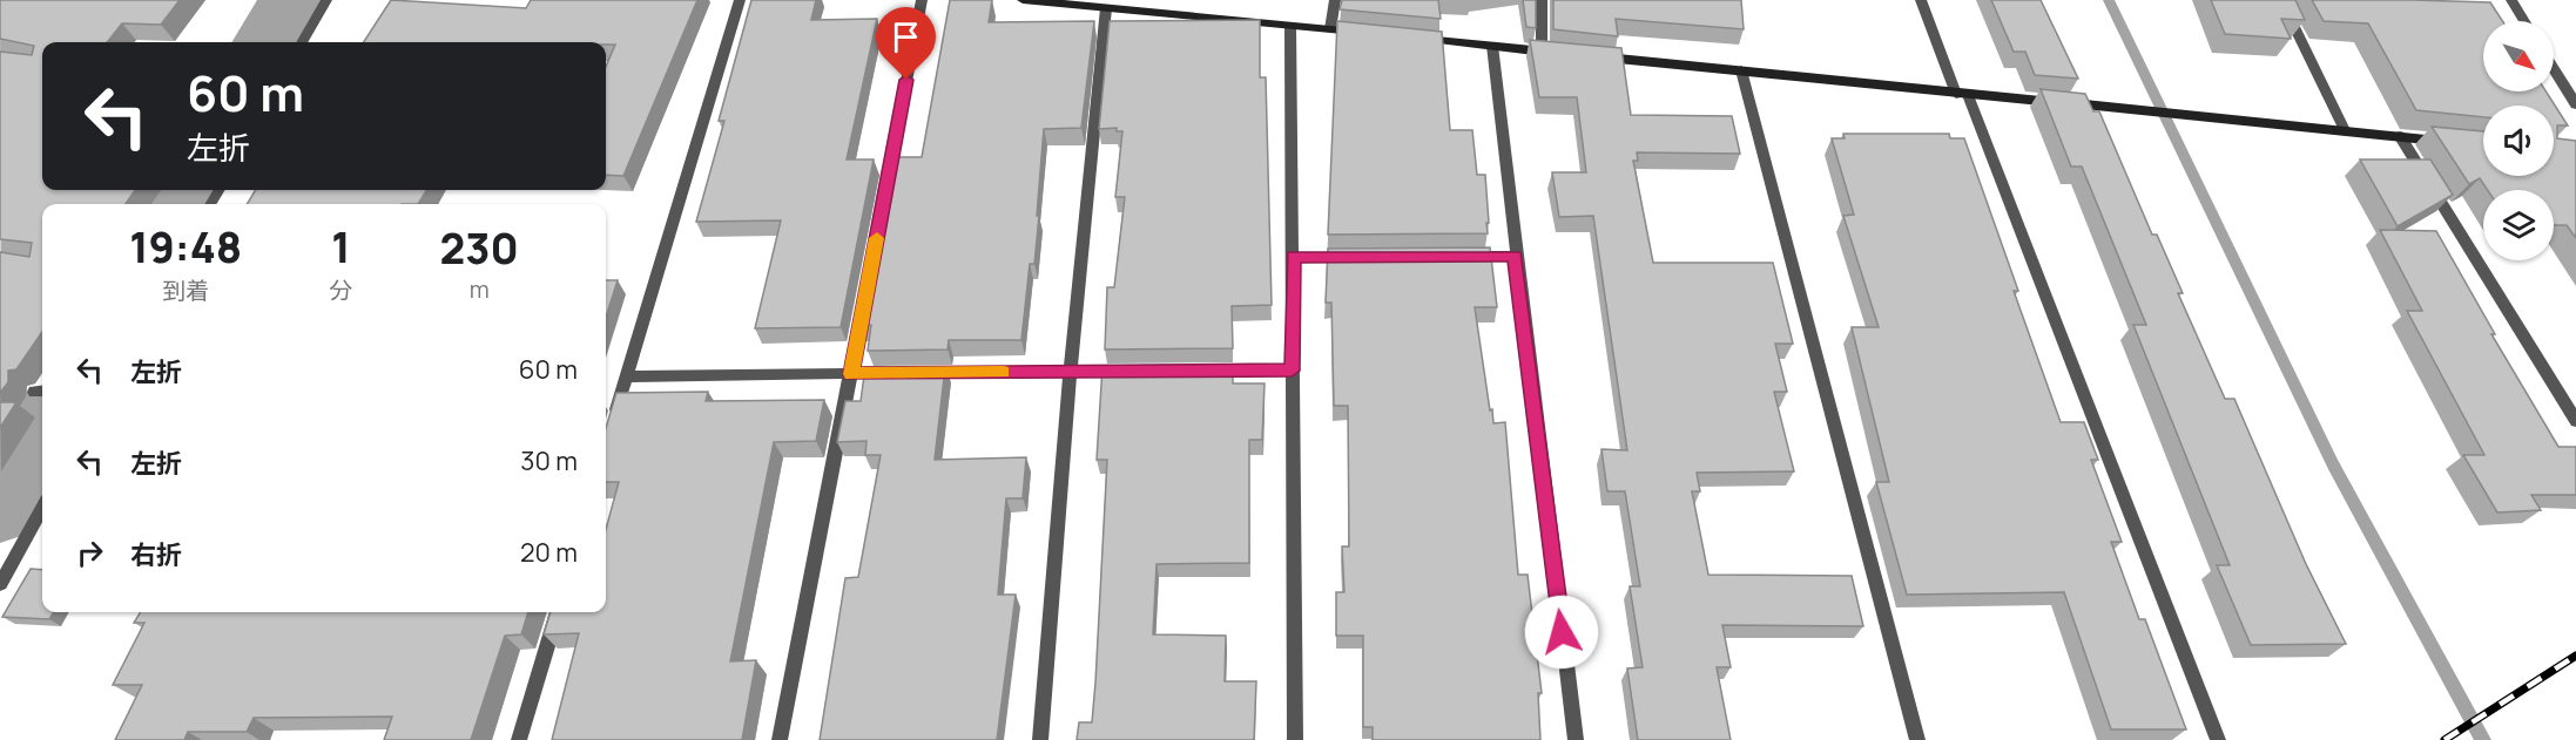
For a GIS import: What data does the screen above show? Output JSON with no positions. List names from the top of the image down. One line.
{"north":"bottom right","page":{"turn":["60 m","左折"],"eta":["19:48","到着","1","分","230","m"],"list":[{"name":"左折","value":"60 m"},{"name":"左折","value":"30 m"},{"name":"右折","value":"20 m"}]}}
